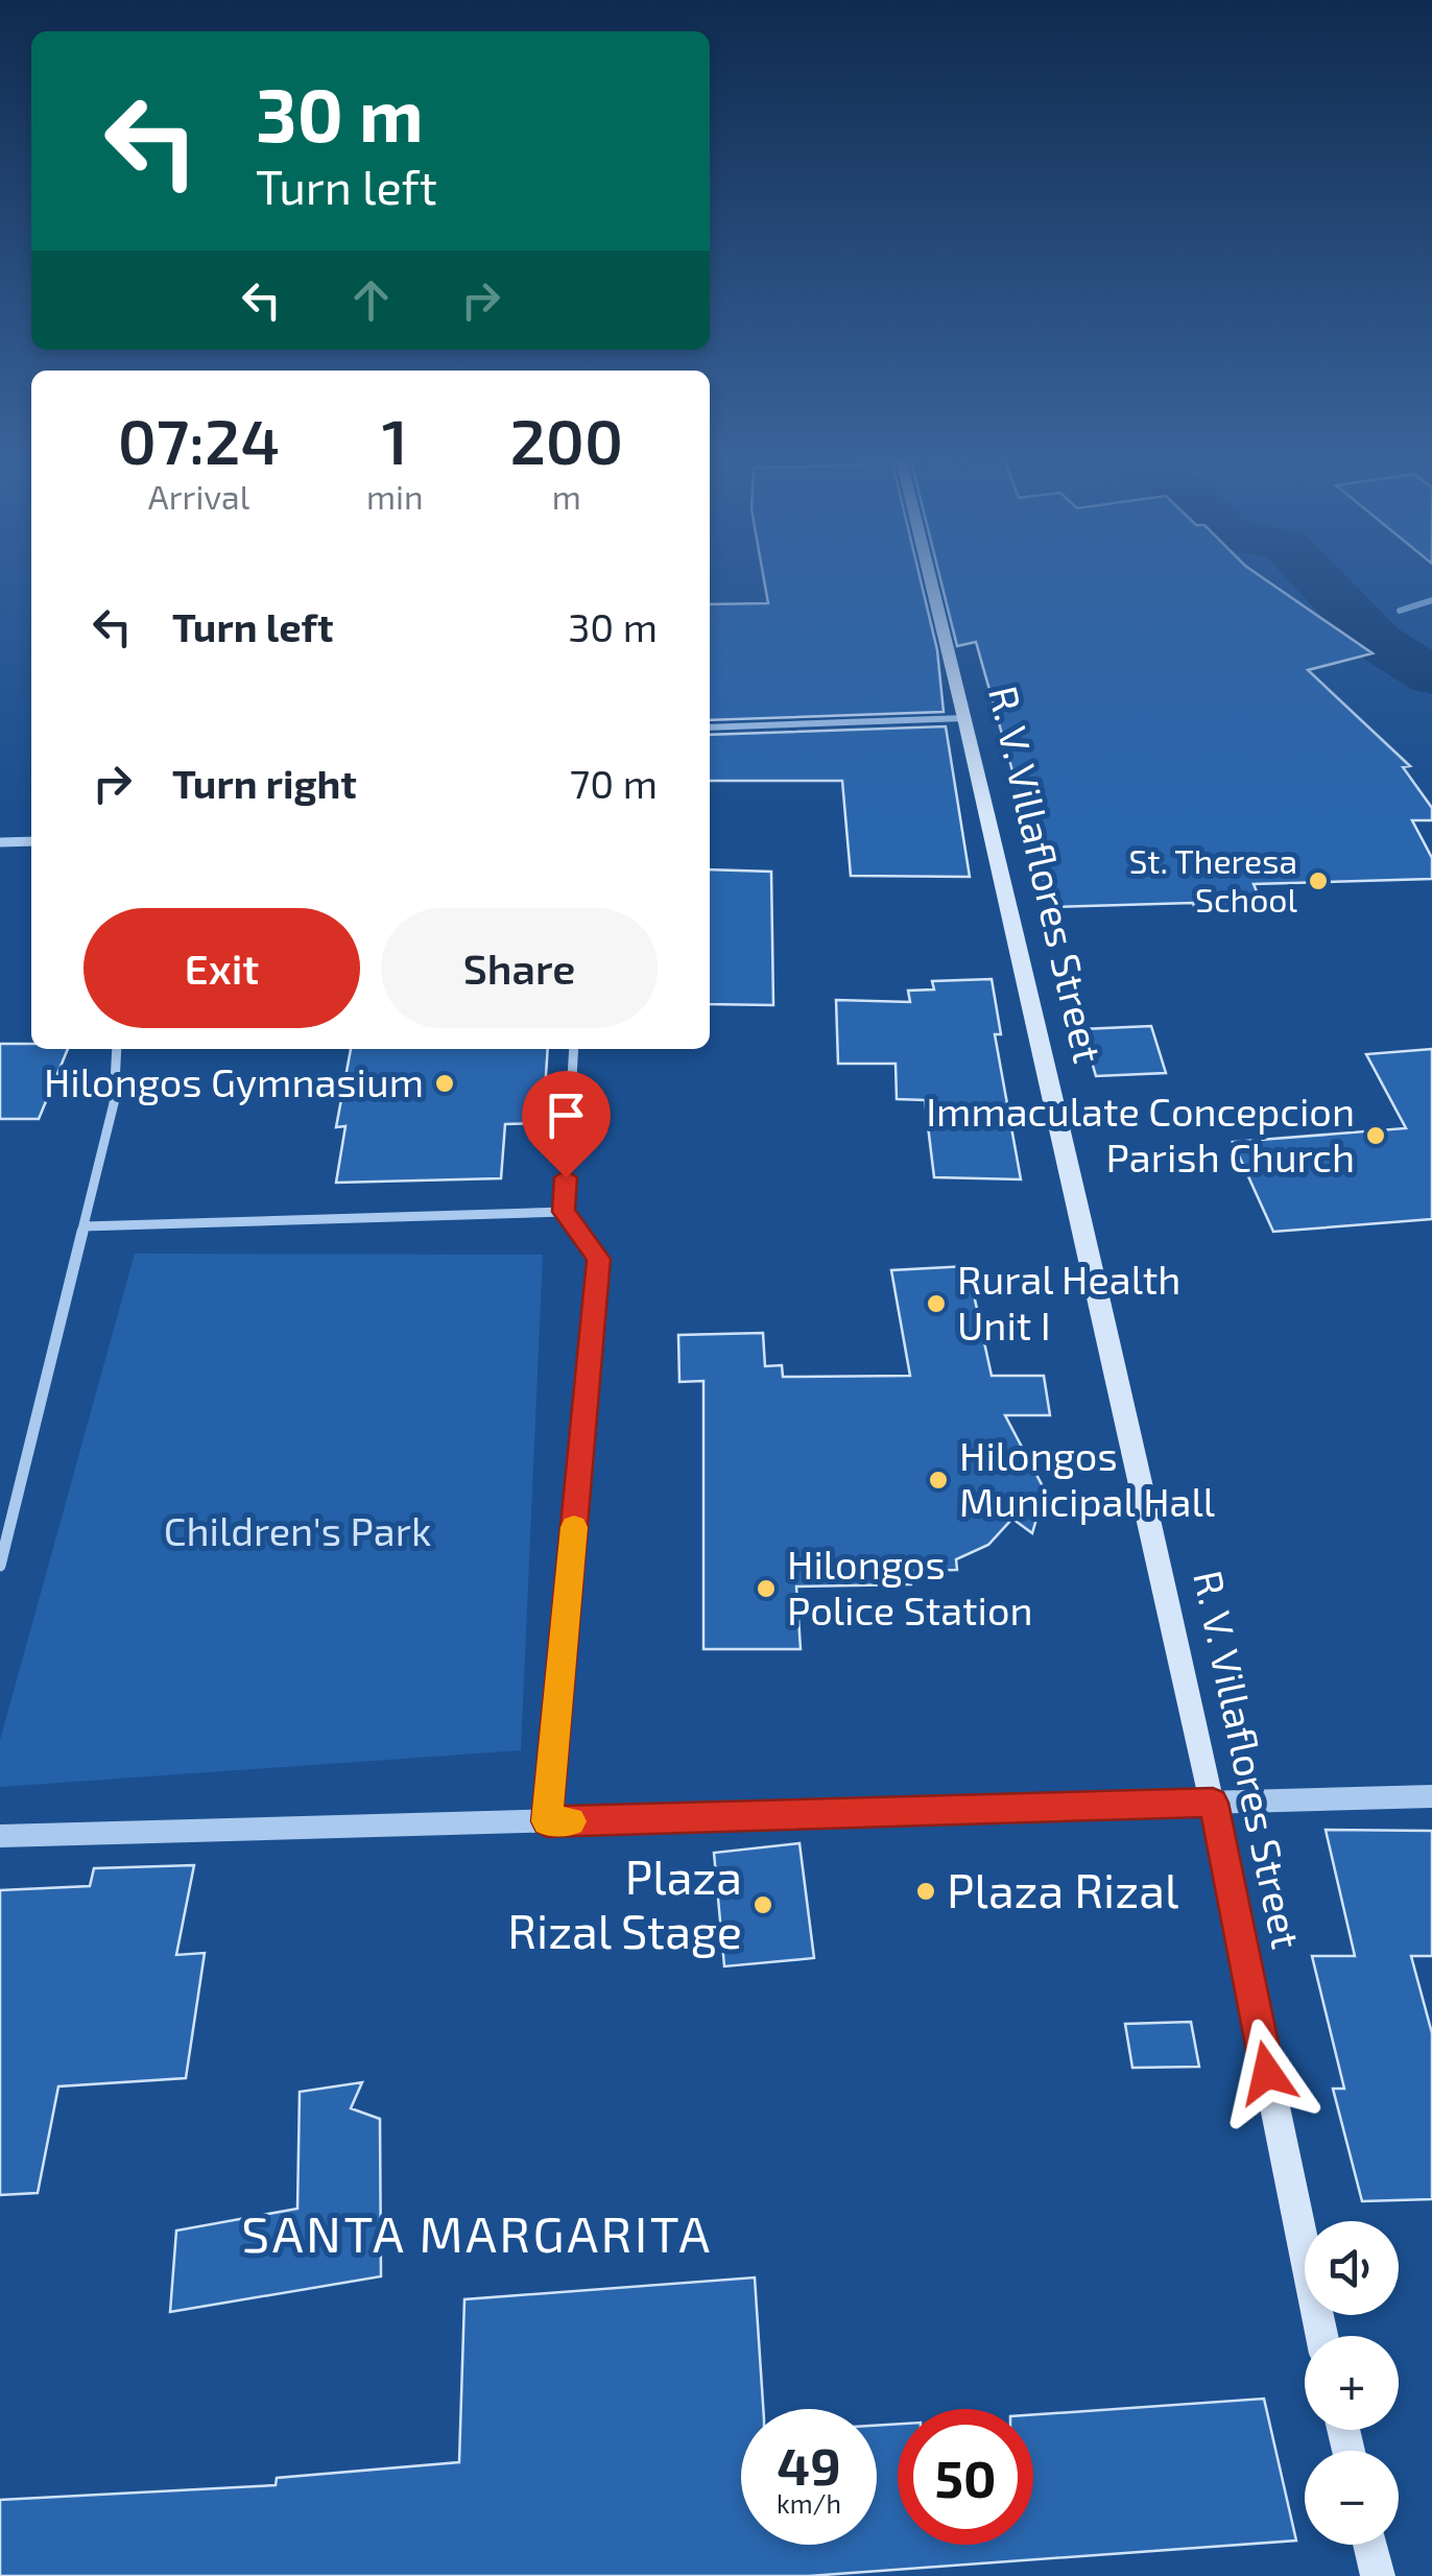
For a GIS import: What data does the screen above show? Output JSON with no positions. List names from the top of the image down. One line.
{"streets":{"main road":["R. V. Villaflores Street"]},"districts":["SANTA MARGARITA"],"parks":["Children's Park"],"places":["St. Theresa School","Hilongos Gymnasium","Immaculate Concepcion Parish Church","Rural Health Unit I","Hilongos Municipal Hall","Hilongos Police Station","Plaza Rizal","Plaza Rizal Stage"],"page":{"turn":["30 m","Turn left"],"eta":["07:24","Arrival","1","min","200","m"],"list":[{"name":"Turn left","value":"30 m"},{"name":"Turn right","value":"70 m"}],"buttons":["Exit","Share"],"map_buttons":["+","−"],"speed":"49 km/h","limit":"50"}}
